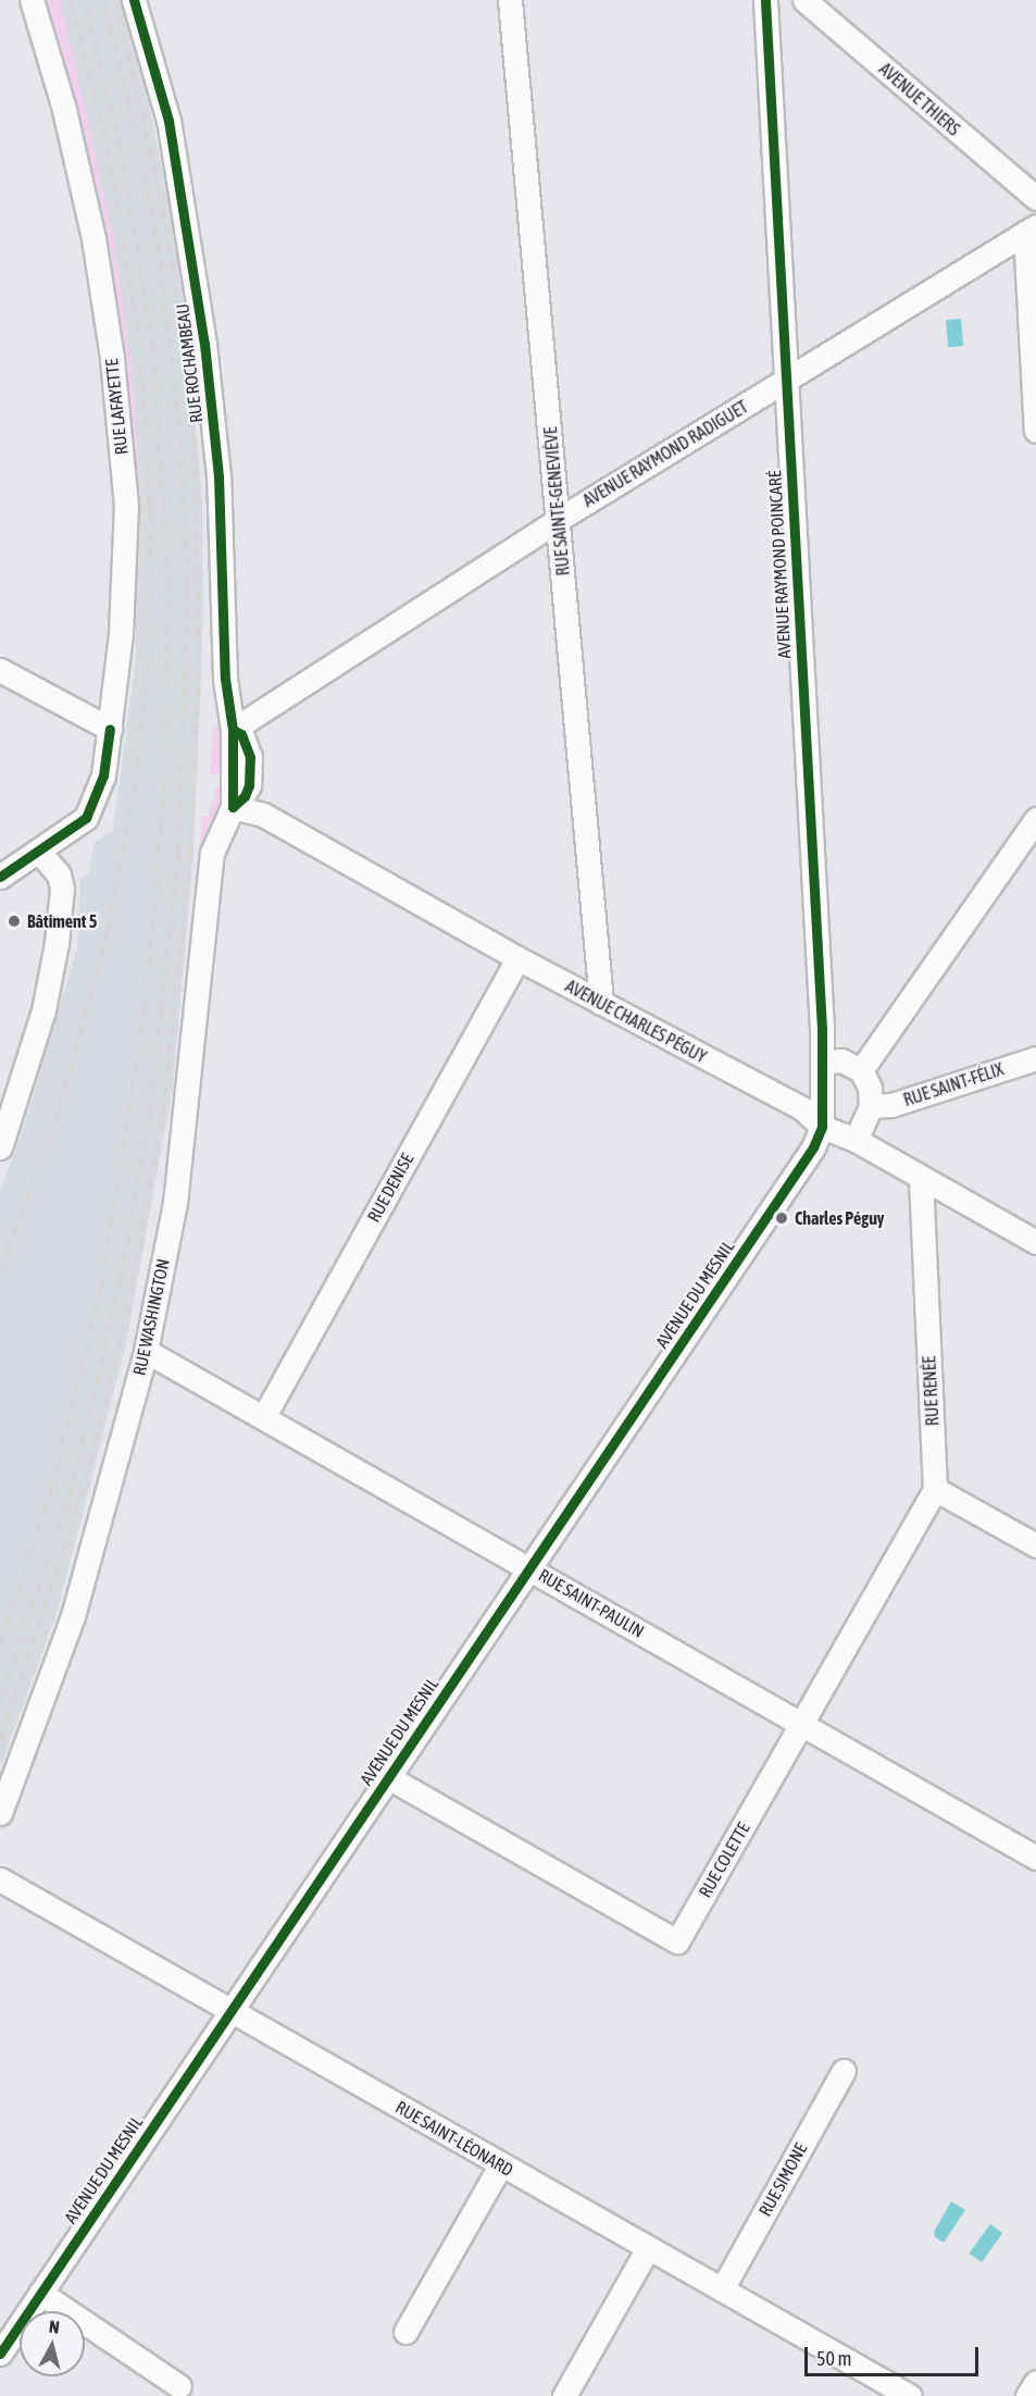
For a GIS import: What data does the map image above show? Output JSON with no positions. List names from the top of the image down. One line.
{"streets":{"street":["AVENUE THIERS","RUE ROCHAMBEAU","RUE LAFAYETTE","AVENUE RAYMOND RADIGUET","RUE SAINTE-GENEVIÈVE","AVENUE RAYMOND POINCARÉ","AVENUE CHARLES PÉGUY","RUE SAINT-FÉLIX","RUE DENISE","AVENUE DU MESNIL","RUE WASHINGTON","RUE RENÉE","RUE SAINT-PAULIN","RUE COLETTE","RUE SAINT-LÉONARD","RUE SIMONE"]},"crossings":[["RUE ROCHAMBEAU","AVENUE RAYMOND RADIGUET"],["RUE ROCHAMBEAU","AVENUE CHARLES PÉGUY"],["RUE ROCHAMBEAU","RUE WASHINGTON"],["AVENUE RAYMOND RADIGUET","RUE SAINTE-GENEVIÈVE"],["AVENUE RAYMOND RADIGUET","AVENUE RAYMOND POINCARÉ"],["RUE SAINTE-GENEVIÈVE","AVENUE CHARLES PÉGUY"],["AVENUE RAYMOND POINCARÉ","AVENUE CHARLES PÉGUY"],["AVENUE RAYMOND POINCARÉ","AVENUE DU MESNIL"],["AVENUE CHARLES PÉGUY","RUE DENISE"],["AVENUE CHARLES PÉGUY","AVENUE DU MESNIL"],["AVENUE CHARLES PÉGUY","RUE WASHINGTON"],["AVENUE CHARLES PÉGUY","RUE RENÉE"],["RUE DENISE","RUE SAINT-PAULIN"],["AVENUE DU MESNIL","RUE SAINT-PAULIN"],["AVENUE DU MESNIL","RUE COLETTE"],["AVENUE DU MESNIL","RUE SAINT-LÉONARD"],["RUE WASHINGTON","RUE SAINT-PAULIN"],["RUE RENÉE","RUE COLETTE"],["RUE SAINT-PAULIN","RUE COLETTE"],["RUE SAINT-LÉONARD","RUE SIMONE"]],"places":["Bâtiment 5","Charles Péguy"],"scale_bar":"50 m","north":"top"}
